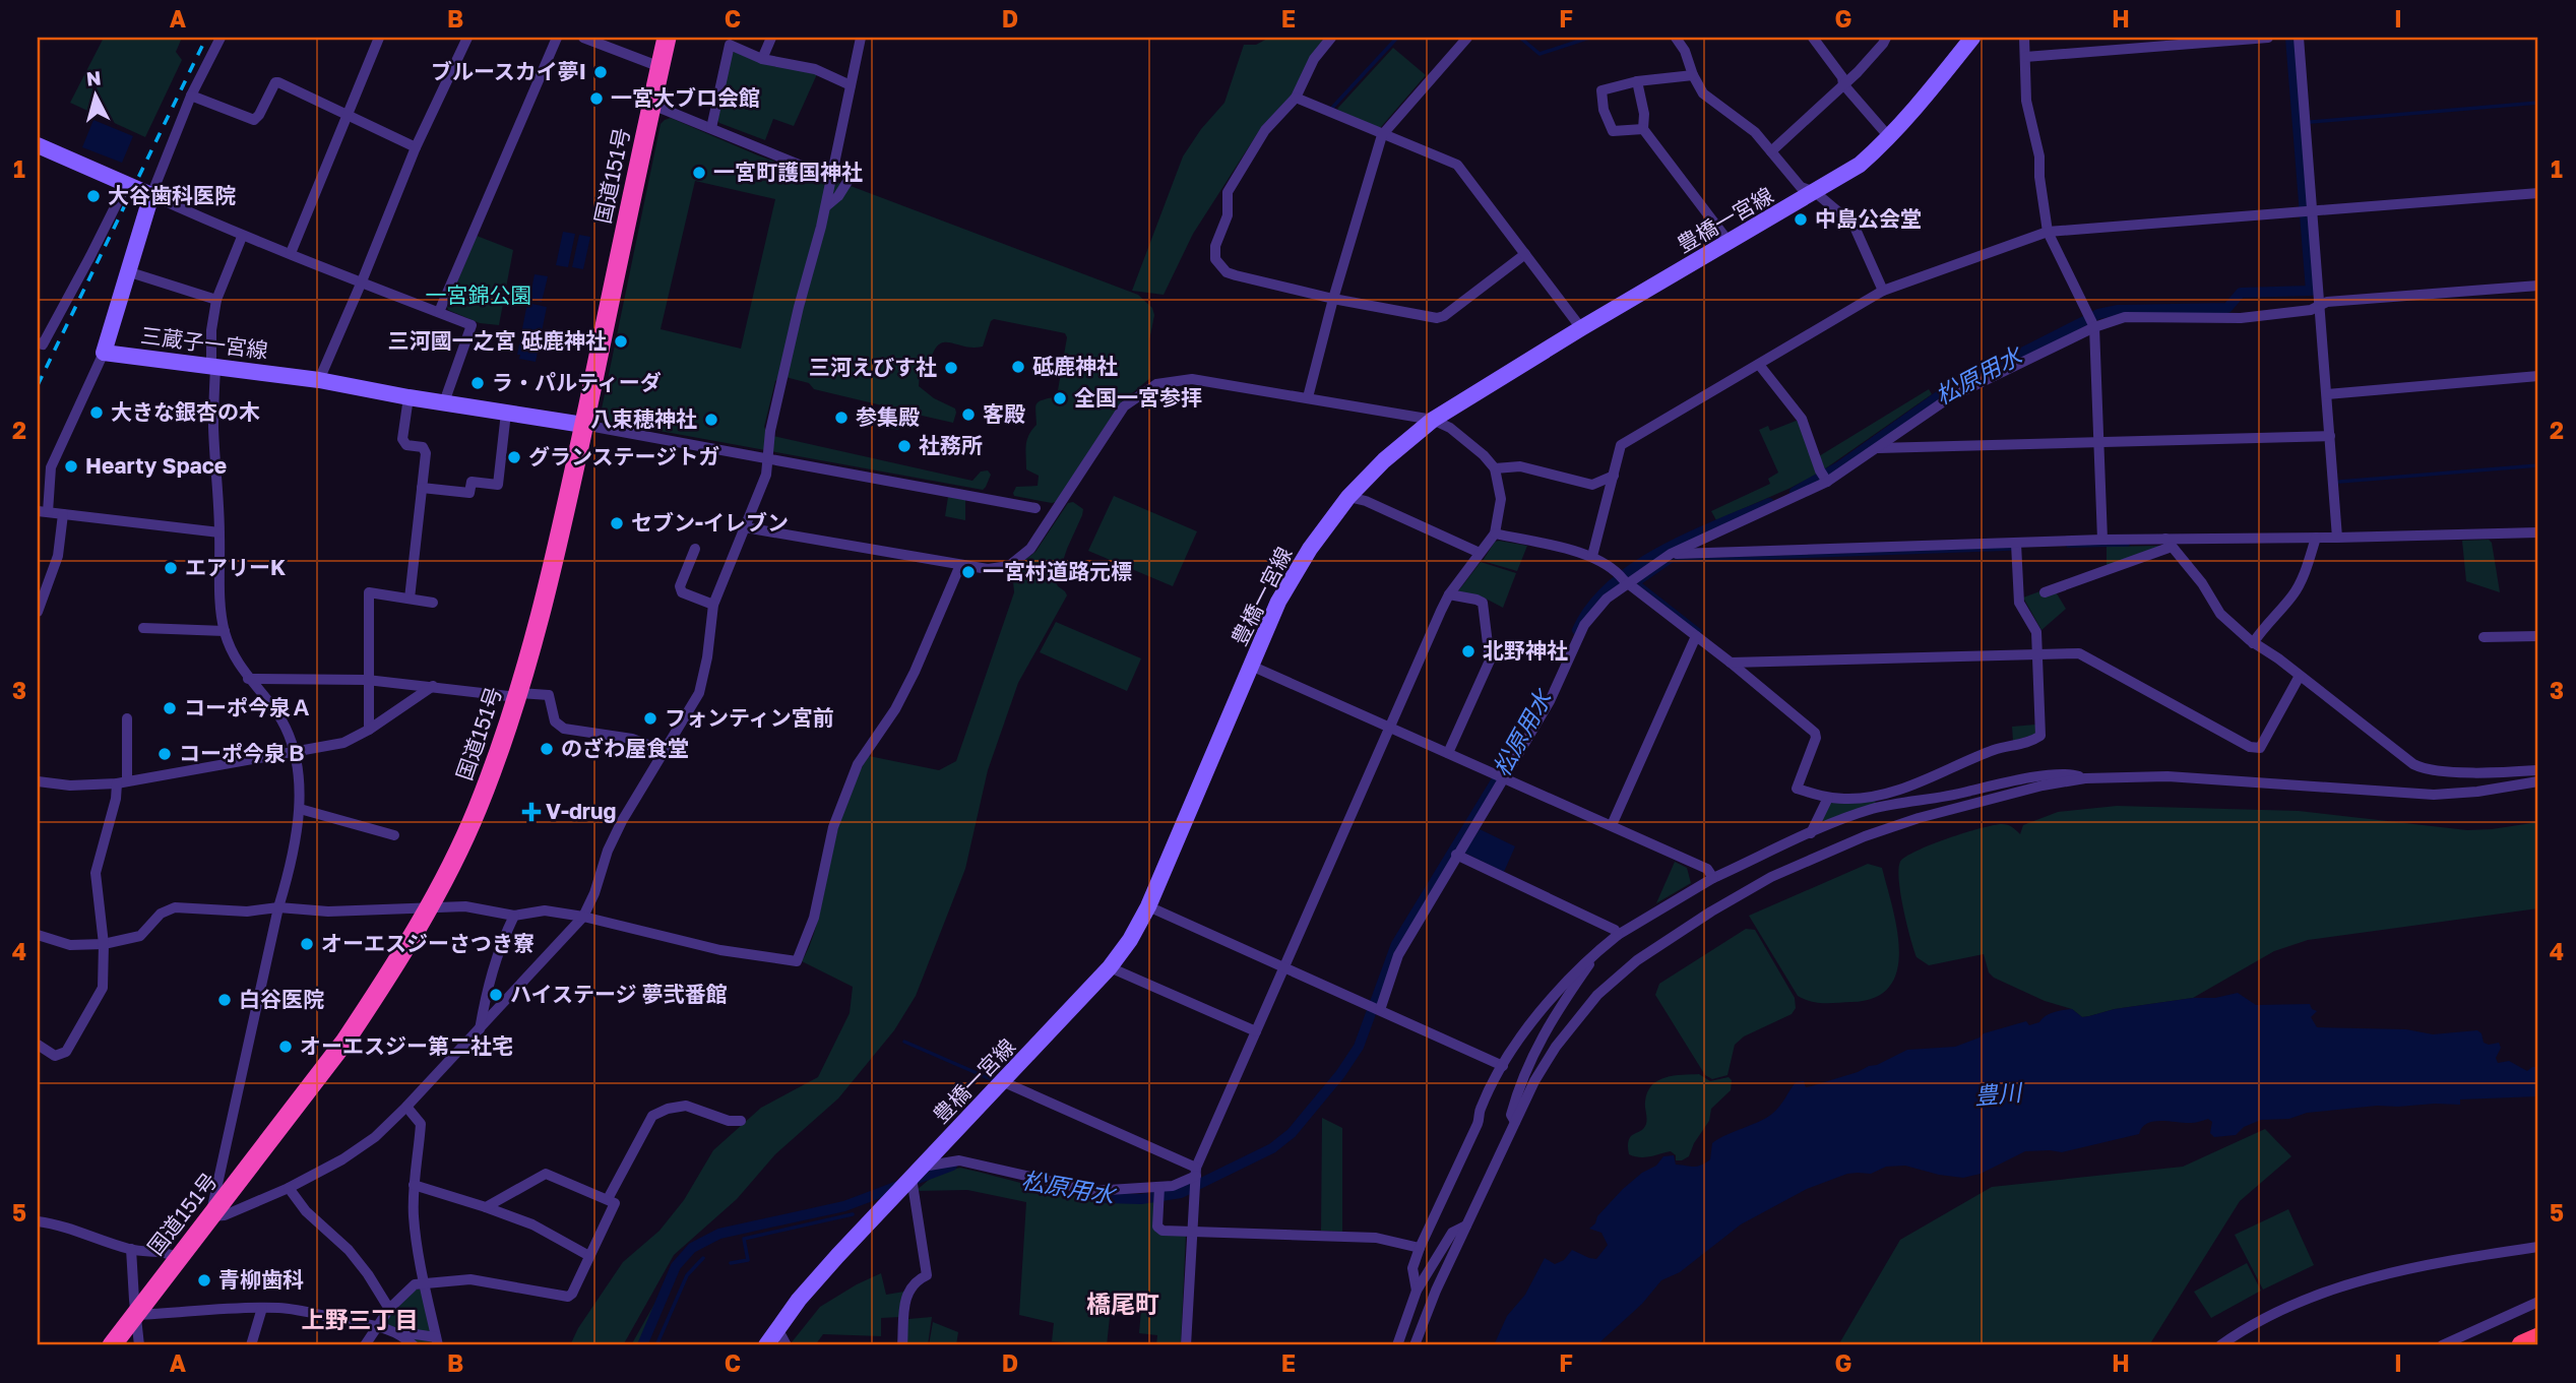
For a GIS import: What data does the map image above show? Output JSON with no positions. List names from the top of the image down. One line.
{"streets":{"highway":["国道151号"],"main road":["豊橋一宮線","三蔵子一宮線"]},"crossings":[["国道151号","三蔵子一宮線"]],"districts":["橋尾町","上野三丁目"],"water":["松原用水","豊川"],"parks":["一宮錦公園"],"places":{"other":["ブルースカイ夢I","一宮大ブロ会館","一宮町護国神社","大谷歯科医院","中島公会堂","三河國一之宮 砥鹿神社","砥鹿神社","三河えびす社","ラ・パルティーダ","全国一宮参拝","大きな銀杏の木","客殿","参集殿","八束穂神社","社務所","グランステージトガ","Hearty Space","セブン-イレブン","エアリーK","一宮村道路元標","北野神社","コーポ今泉Ａ","フォンティン宮前","のざわ屋食堂","コーポ今泉Ｂ","オーエスジーさつき寮","ハイステージ 夢弐番館","白谷医院","オーエスジー第二社宅","青柳歯科"],"health":["V-drug"]},"north":"top","grid":{"columns":["A","B","C","D","E","F","G","H","I"],"rows":["1","2","3","4","5"]}}
